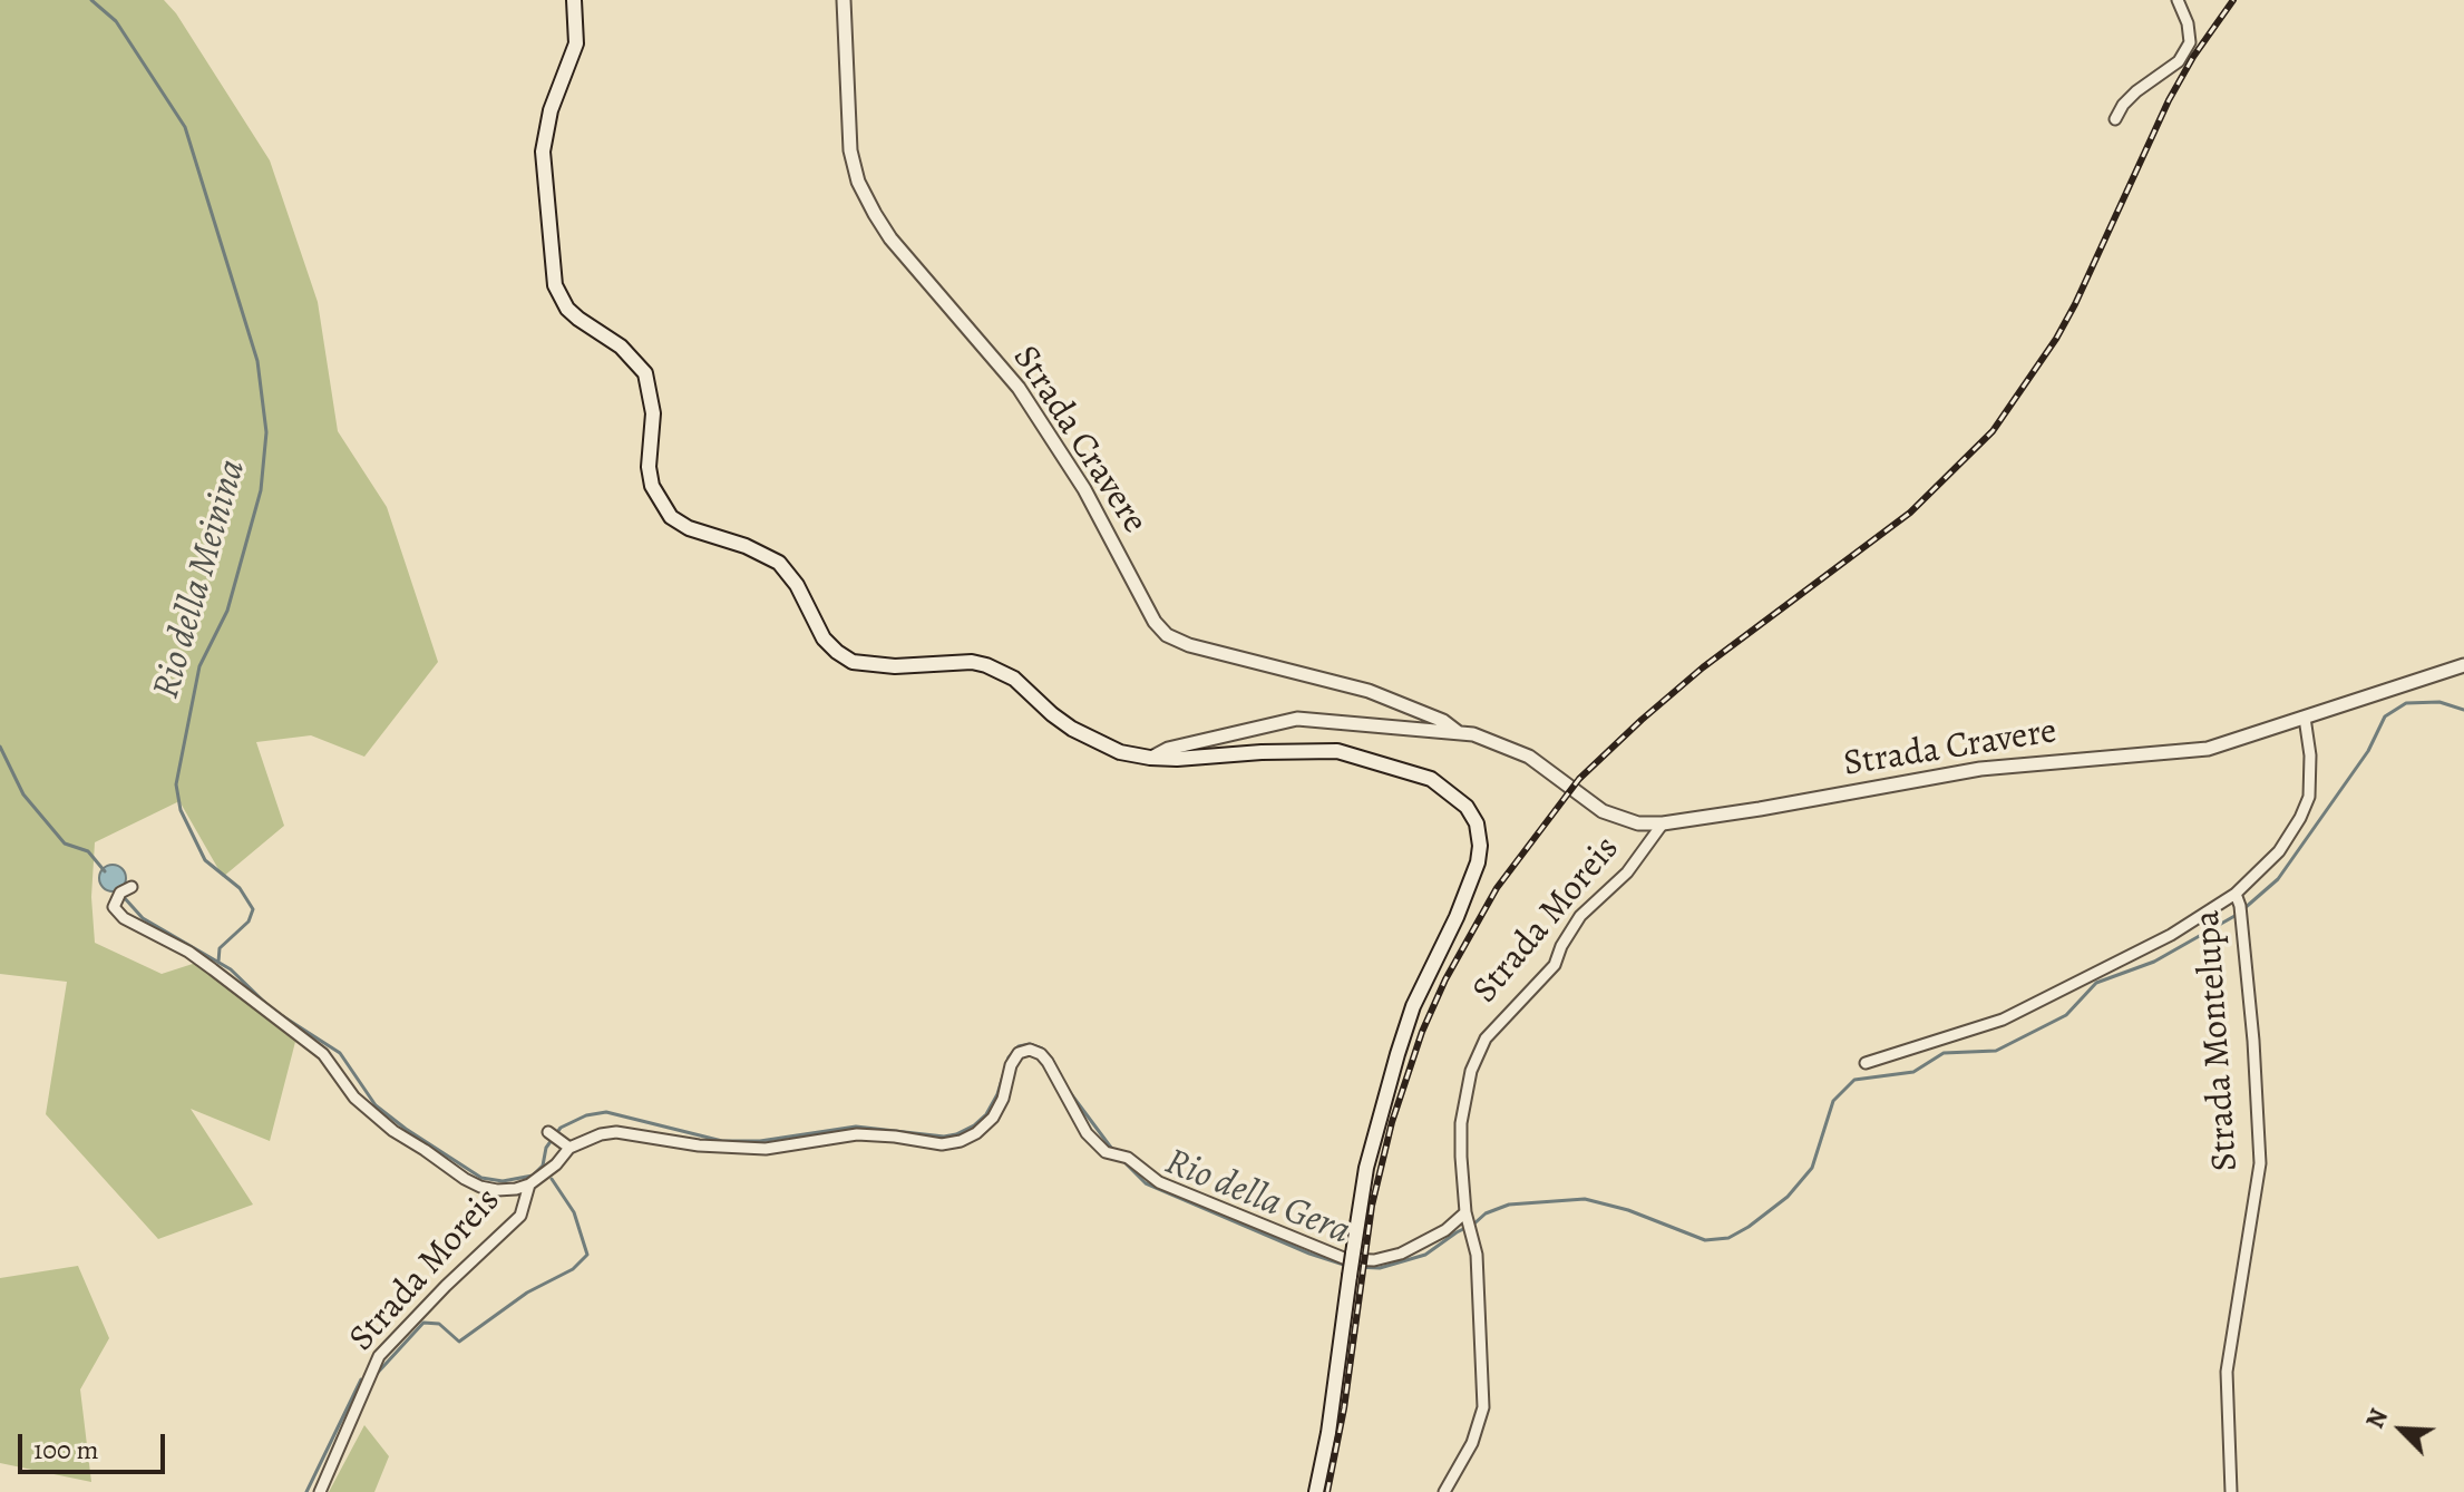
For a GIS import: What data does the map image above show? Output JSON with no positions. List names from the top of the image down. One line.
{"streets":{"street":["Strada Cravere","Strada Moreis","Strada Montelupa"]},"crossings":[["Strada Cravere","Strada Moreis"],["Strada Cravere","Strada Montelupa"]],"water":["Rio della Meinina","Rio della Gera"],"scale_bar":"100 m","north":"top left"}
